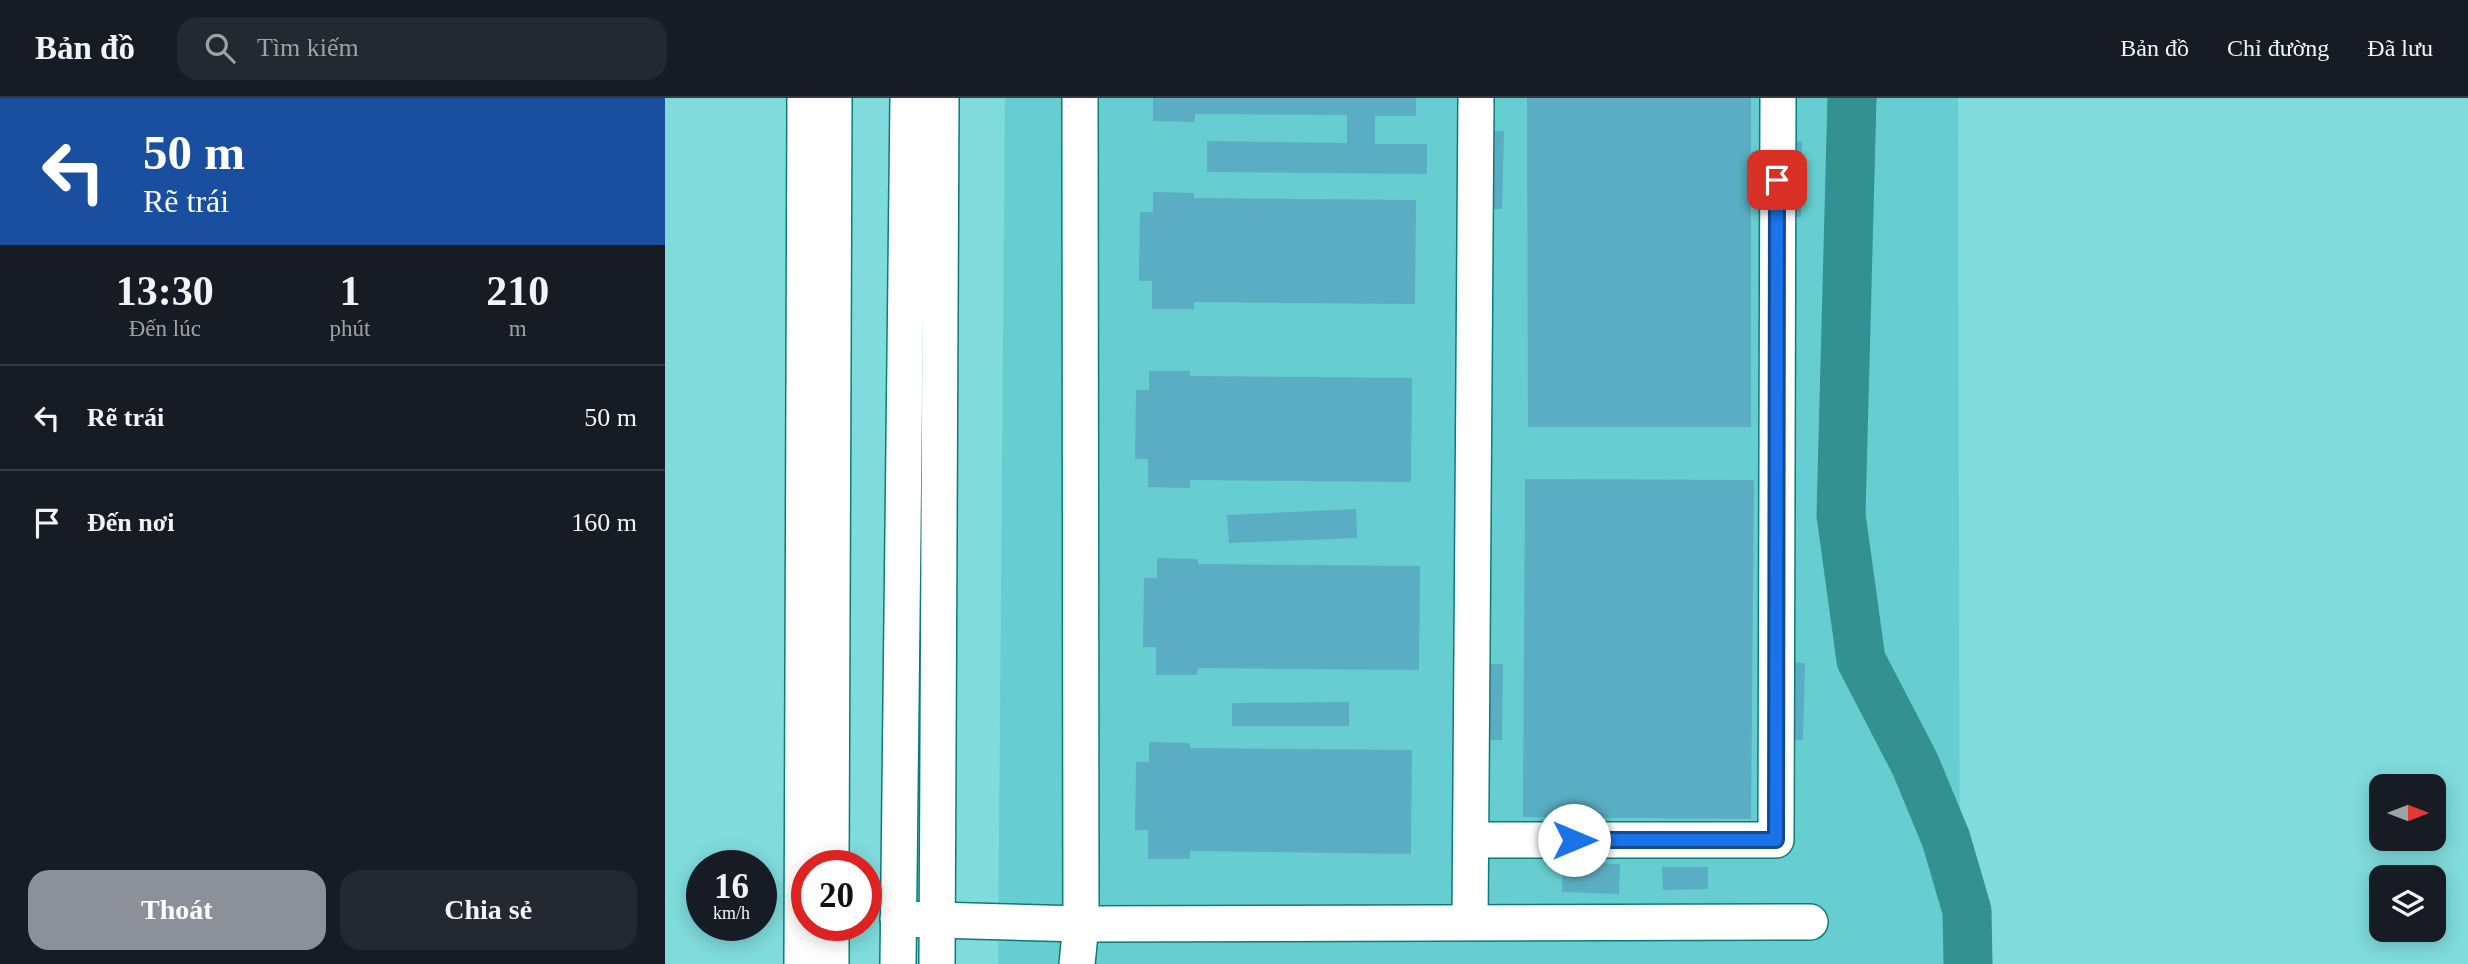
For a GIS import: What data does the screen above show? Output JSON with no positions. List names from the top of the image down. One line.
{"north":"right","page":{"header":"Bản đồ","search":"Tìm kiếm","nav":["Bản đồ","Chỉ đường","Đã lưu"],"turn":["50 m","Rẽ trái"],"eta":["13:30","Đến lúc","1","phút","210","m"],"list":[{"name":"Rẽ trái","value":"50 m"},{"name":"Đến nơi","value":"160 m"}],"speed":"16 km/h","limit":"20","buttons":["Thoát","Chia sẻ"]}}
